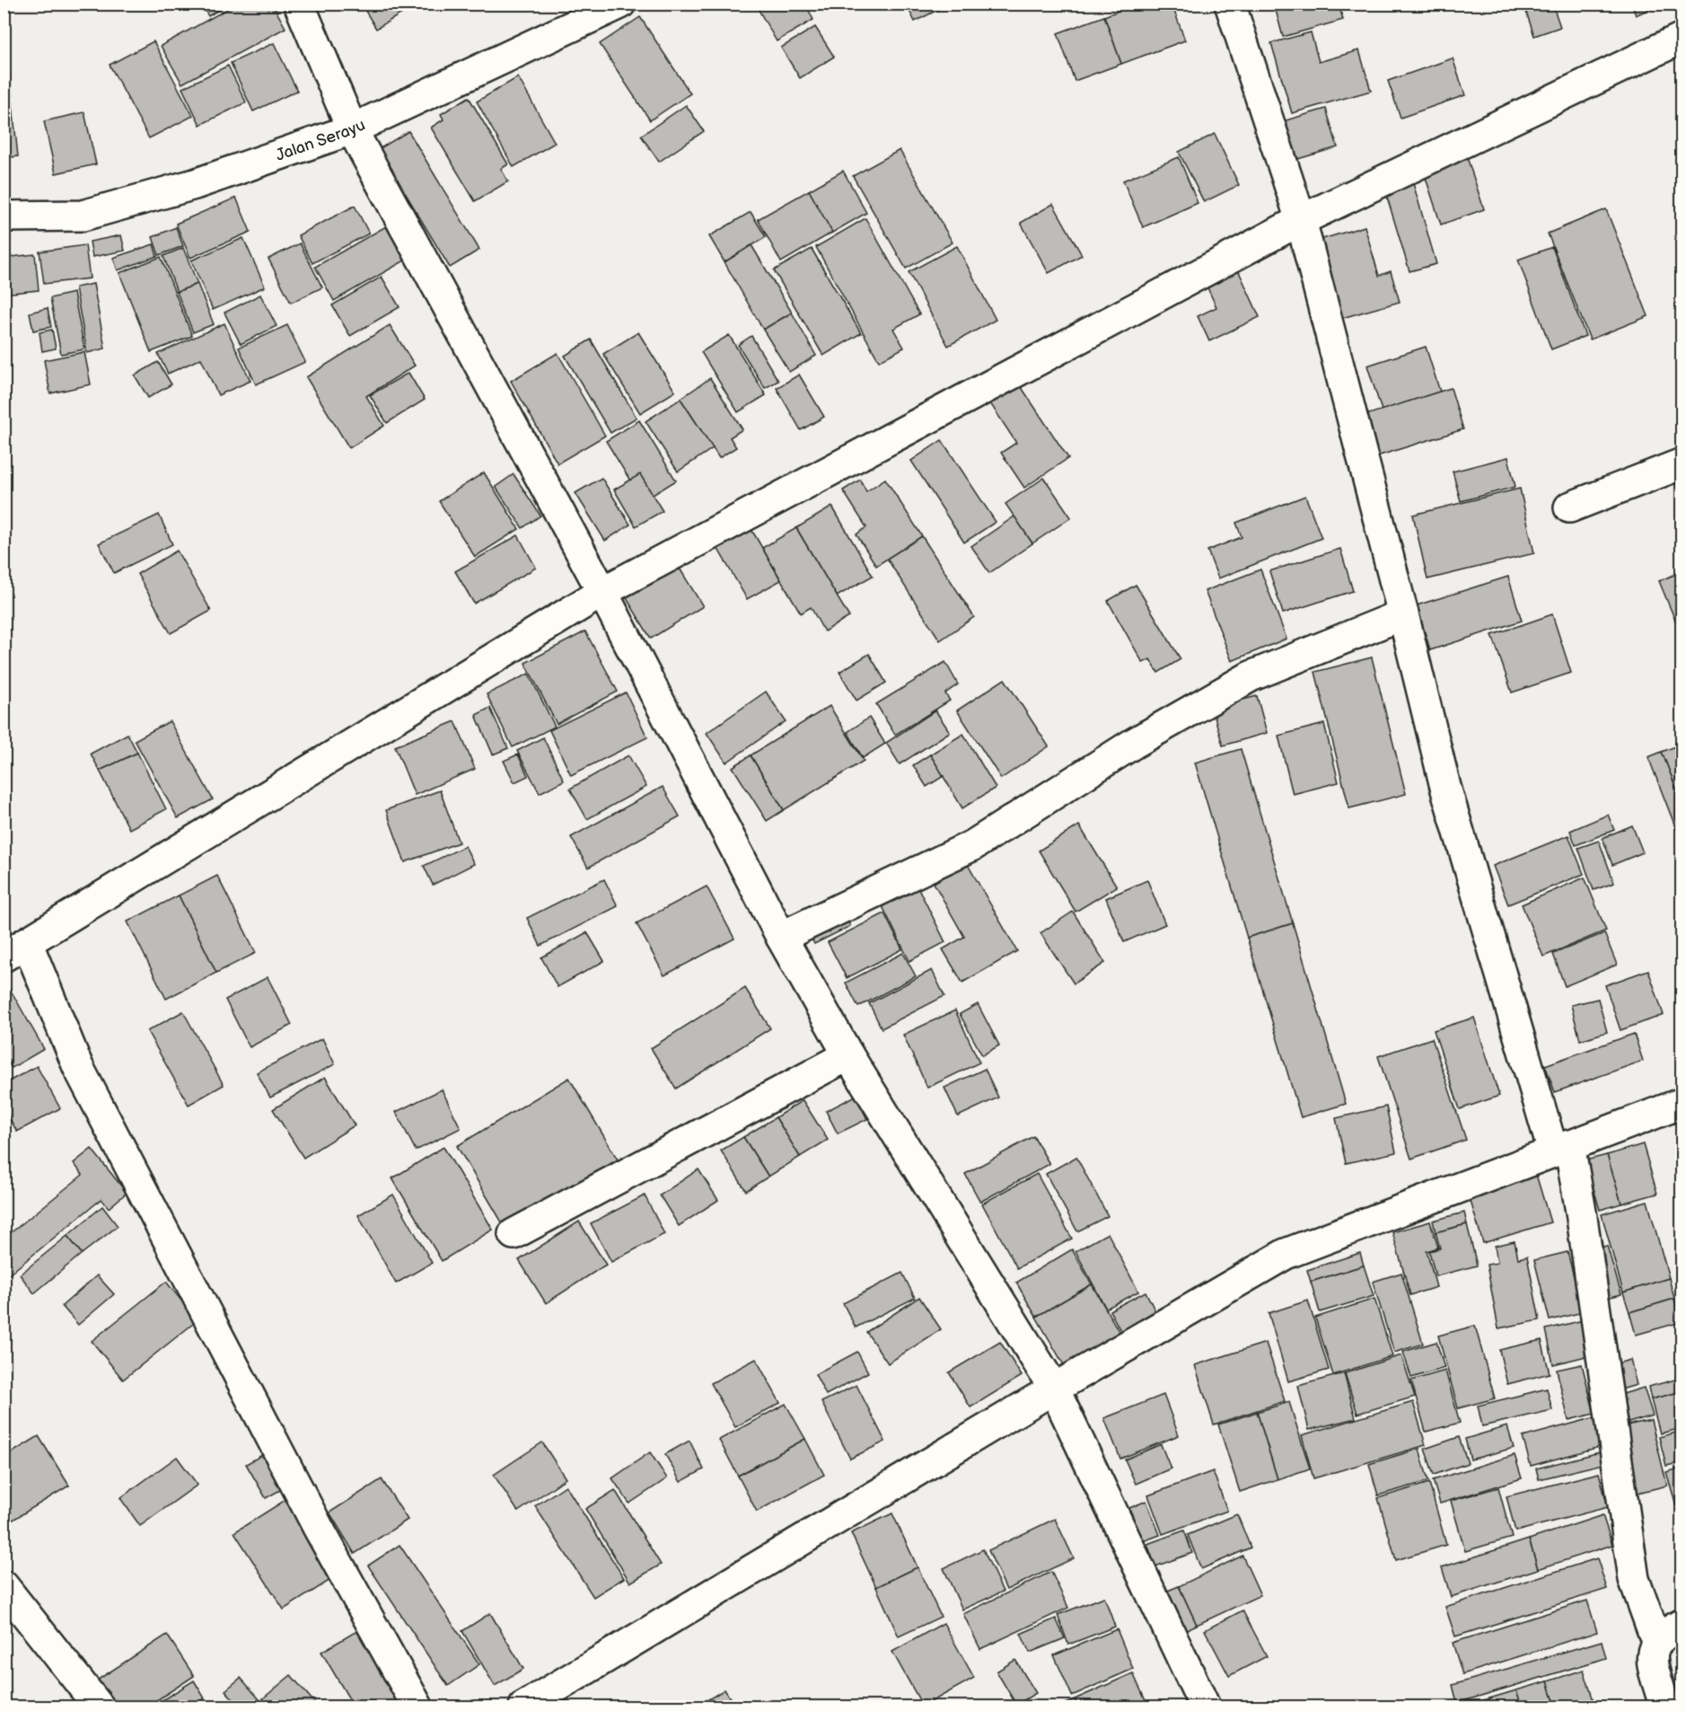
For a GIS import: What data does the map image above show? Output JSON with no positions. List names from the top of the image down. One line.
{"streets":{"street":["Jalan Serayu"]}}
